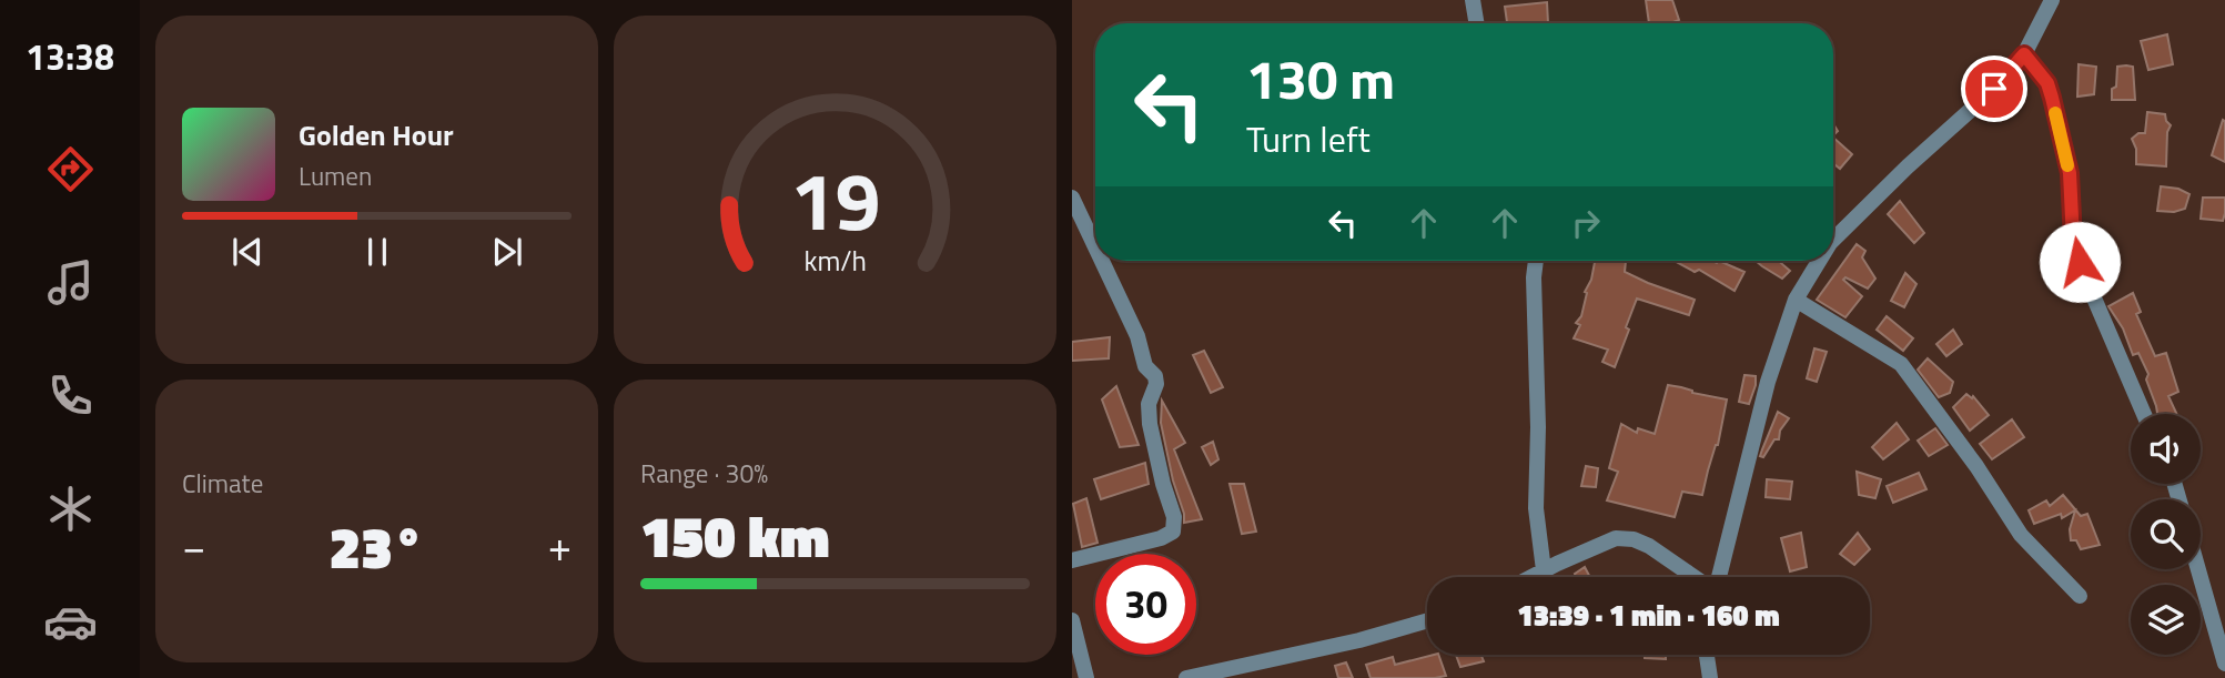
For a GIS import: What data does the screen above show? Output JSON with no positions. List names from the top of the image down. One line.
{"page":{"tabs":"13:38","turn":["130 m","Turn left"],"song":["Golden Hour","Lumen"],"tile":["Climate",["Range · 30%","150 km"]],"heat":["−","23°","+"],"limit":"30","trip":"13:39 · 1 min · 160 m","gauge":["19","km/h"]}}
